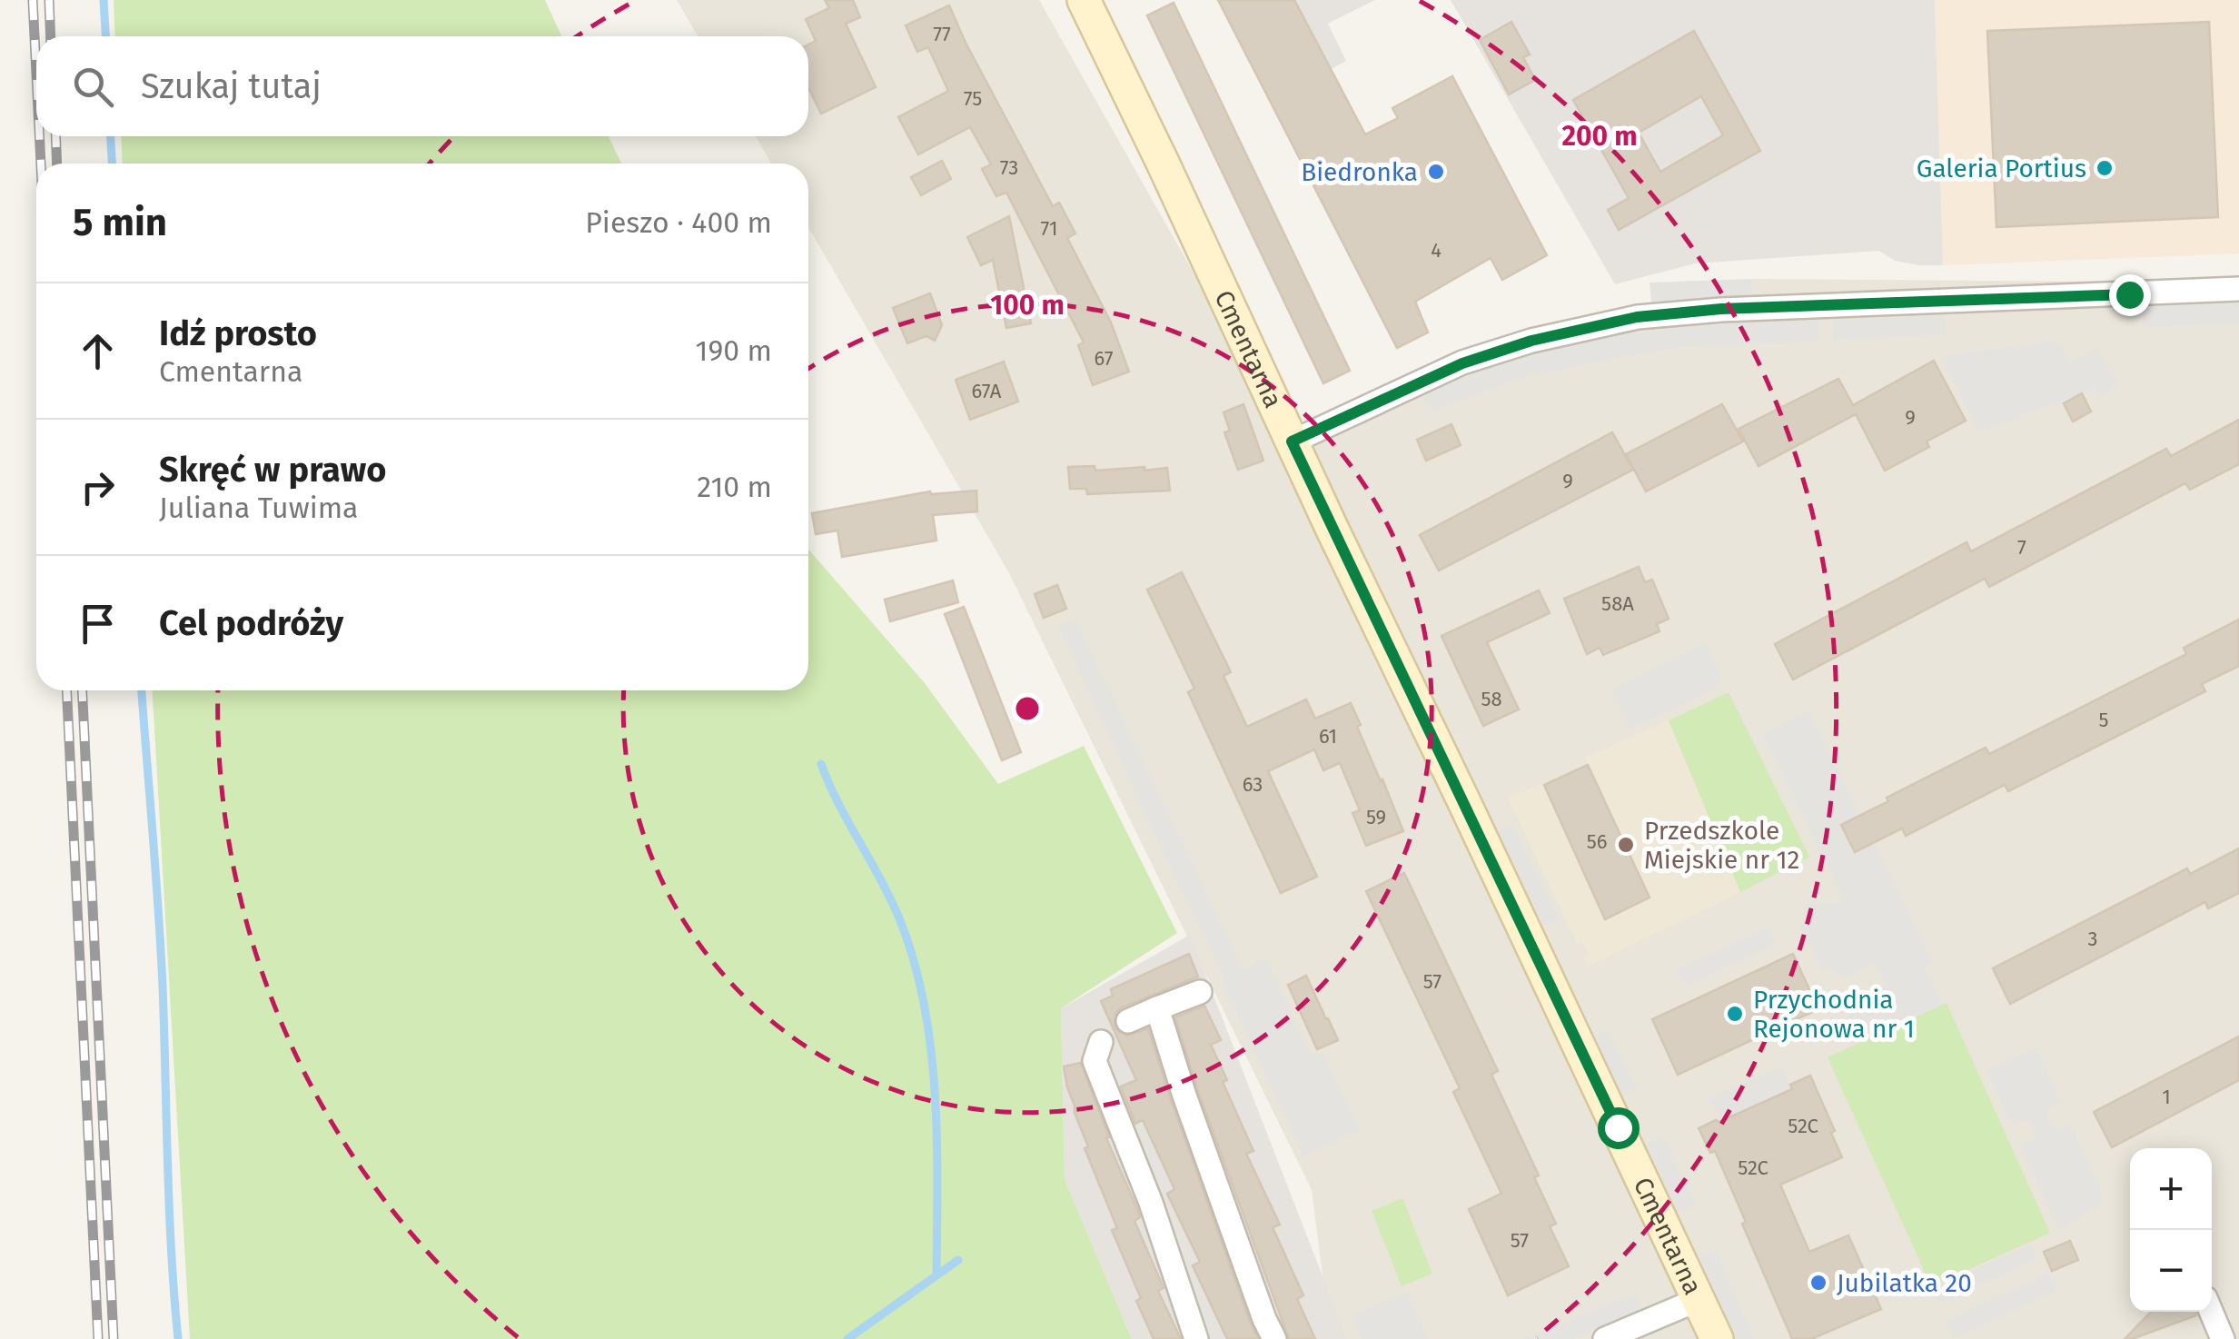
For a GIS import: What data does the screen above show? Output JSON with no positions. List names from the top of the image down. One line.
{"streets":{"street":["Cmentarna"]},"places":["Galeria Portius","Biedronka","Przedszkole Miejskie nr 12","Przychodnia Rejonowa nr 1","Jubilatka 20"],"house_numbers":["77","75","73","71","4","67","67A","9","9","7","58A","58","5","61","63","59","56","3","57","1","52C","52C","57"],"page":{"search":"Szukaj tutaj","heading":["5 min","Pieszo · 400 m"],"list":[["Idź prosto","Cmentarna","190 m"],["Skręć w prawo","Juliana Tuwima","210 m"],"Cel podróży"],"map_buttons":["+","−"]},"rings":["200 m","100 m"]}
